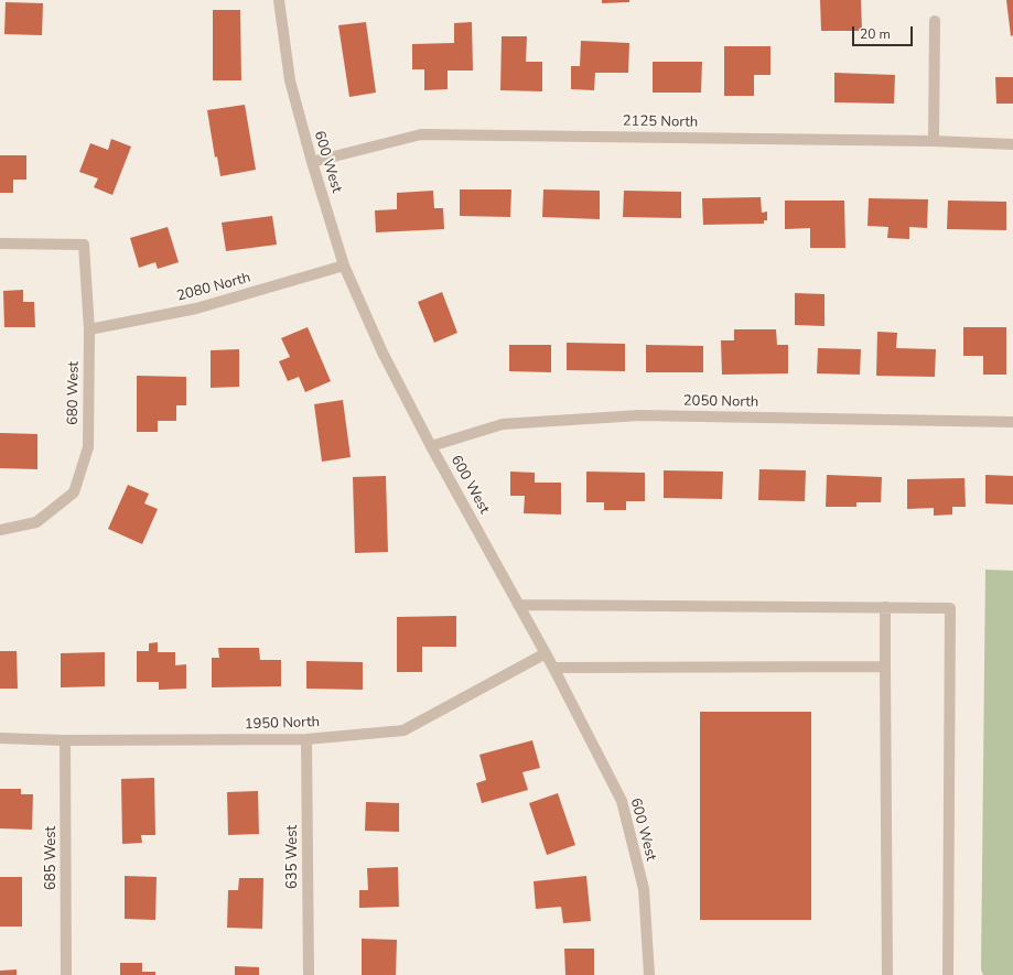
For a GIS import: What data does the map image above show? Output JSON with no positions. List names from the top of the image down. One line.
{"streets":{"street":["2125 North","600 West","2080 North","680 West","2050 North","1950 North","635 West","685 West"]},"crossings":[["2125 North","600 West"],["600 West","2080 North"],["600 West","2050 North"],["600 West","1950 North"],["2080 North","680 West"],["1950 North","635 West"],["1950 North","685 West"]],"scale_bar":"20 m"}
